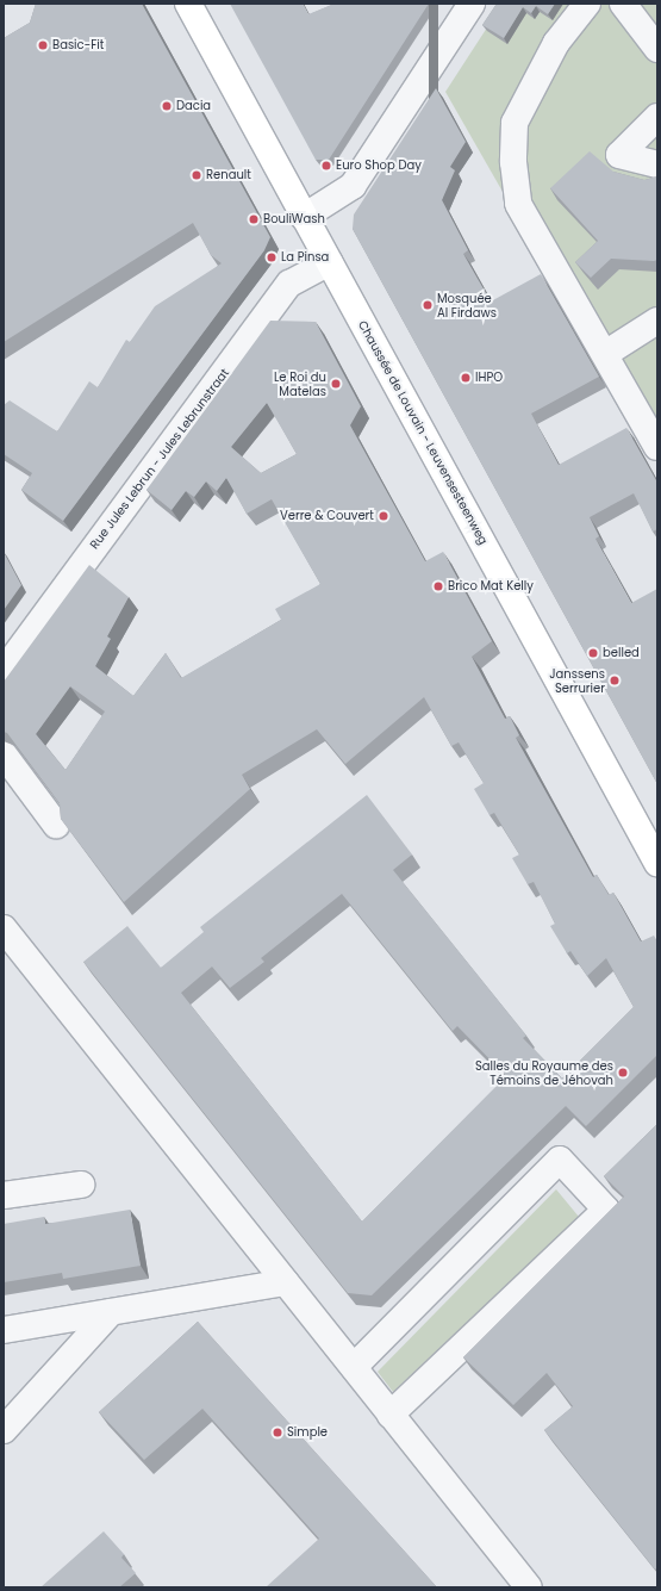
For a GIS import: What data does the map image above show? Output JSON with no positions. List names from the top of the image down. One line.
{"streets":{"main road":["Chaussée de Louvain - Leuvensesteenweg"],"street":["Rue Jules Lebrun - Jules Lebrunstraat"]},"crossings":[["Chaussée de Louvain - Leuvensesteenweg","Rue Jules Lebrun - Jules Lebrunstraat"]],"places":["Basic-Fit","Dacia","Euro Shop Day","Renault","BouliWash","La Pinsa","Mosquée Al Firdaws","IHPO","Le Roi du Matelas","Verre & Couvert","Brico Mat Kelly","belled","Janssens Serrurier","Salles du Royaume des Témoins de Jéhovah","Simple"]}
